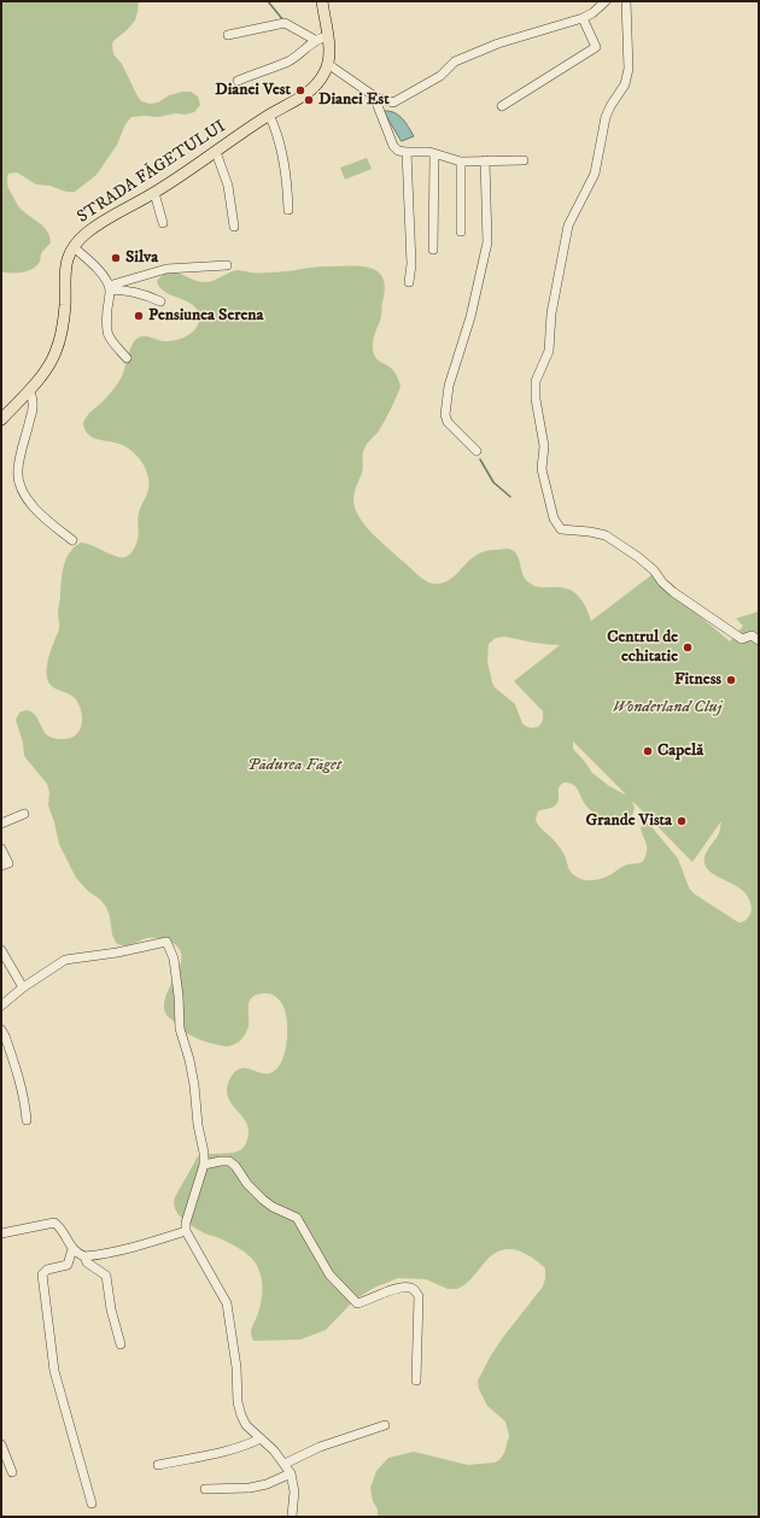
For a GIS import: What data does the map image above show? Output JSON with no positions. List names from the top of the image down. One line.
{"streets":{"main road":["STRADA FĂGETULUI"]},"parks":["Wonderland Cluj","Pădurea Făget"],"places":["Dianei Vest","Dianei Est","Silva","Pensiunea Serena","Centrul de echitatie","Fitness","Capelă","Grande Vista"]}
